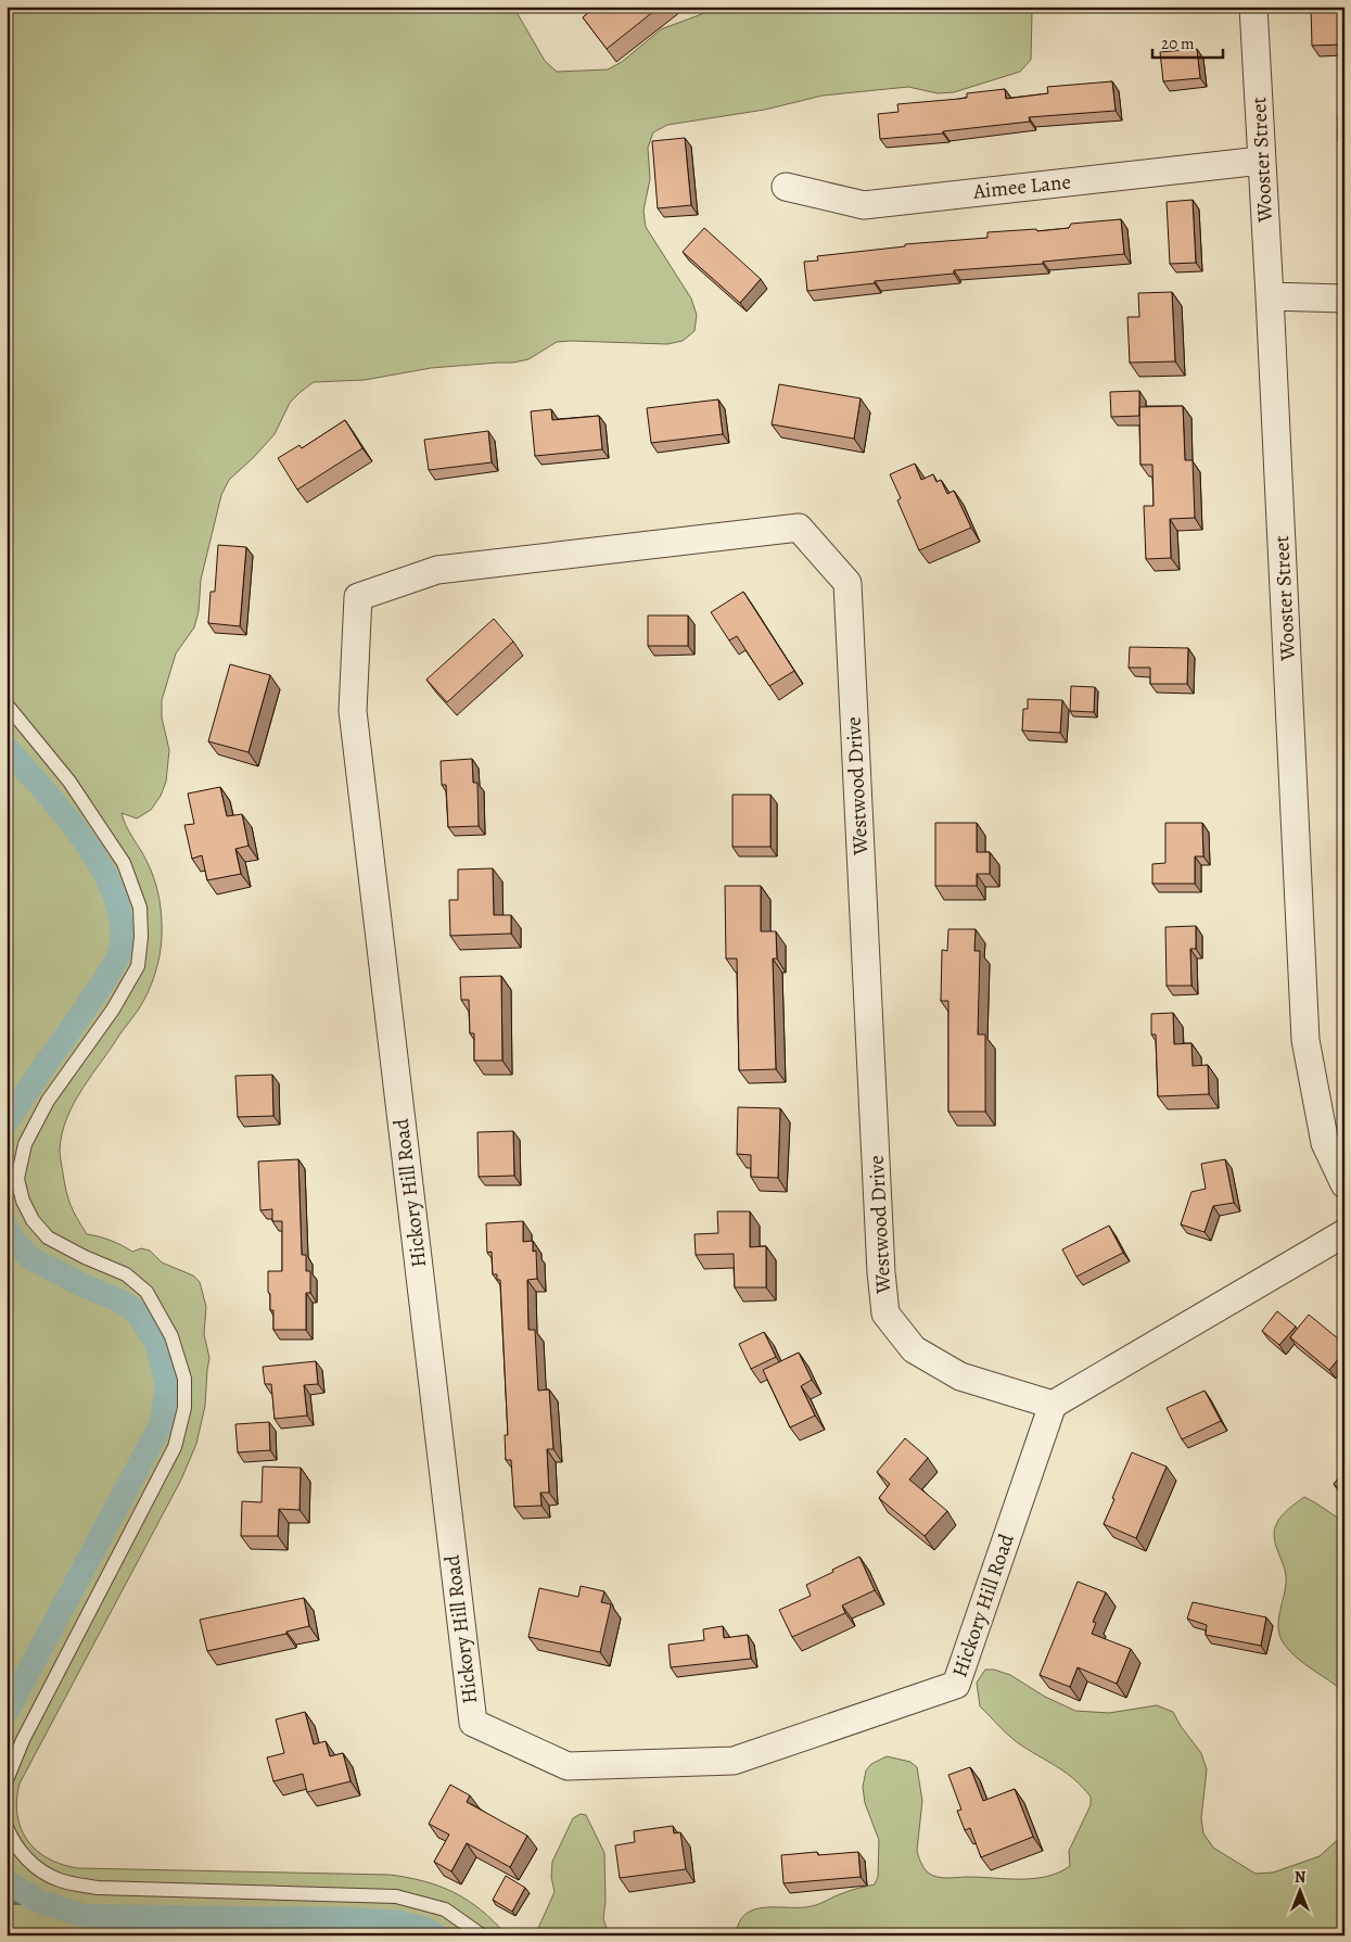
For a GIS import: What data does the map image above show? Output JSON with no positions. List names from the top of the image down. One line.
{"streets":{"street":["Wooster Street","Aimee Lane","Westwood Drive","Hickory Hill Road"]},"crossings":[["Wooster Street","Aimee Lane"],["Westwood Drive","Hickory Hill Road"]],"scale_bar":"20 m","north":"top"}
